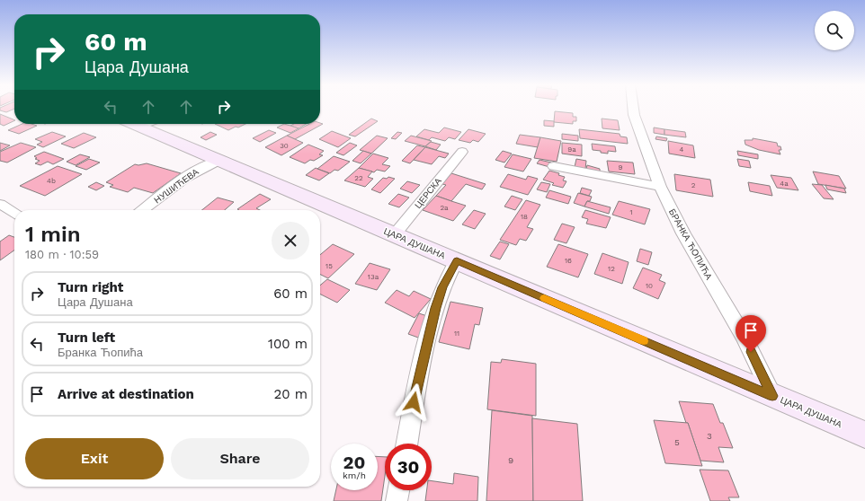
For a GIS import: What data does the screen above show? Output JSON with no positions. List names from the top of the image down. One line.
{"streets":{"main road":["ЦАРА ДУШАНА"],"street":["НУШИЋЕВА","ЦЕРСКА","БРАНКА ЋОПИЋА"]},"crossings":[["НУШИЋЕВА","ЦАРА ДУШАНА"],["ЦЕРСКА","ЦАРА ДУШАНА"],["ЦАРА ДУШАНА","БРАНКА ЋОПИЋА"]],"house_numbers":["30","9a","4","9","22","4b","4a","2","2a","1","18","16","15","12","13a","10","11","3","5","9"],"page":{"turn":["60 m","Цара Душана"],"heading":["1 min","180 m · 10:59"],"list":[{"name":"Turn right","note":"Цара Душана","value":"60 m"},{"name":"Turn left","note":"Бранка Ћопића","value":"100 m"},{"name":"Arrive at destination","value":"20 m"}],"buttons":["Exit","Share"],"speed":"20 km/h","limit":"30"}}
